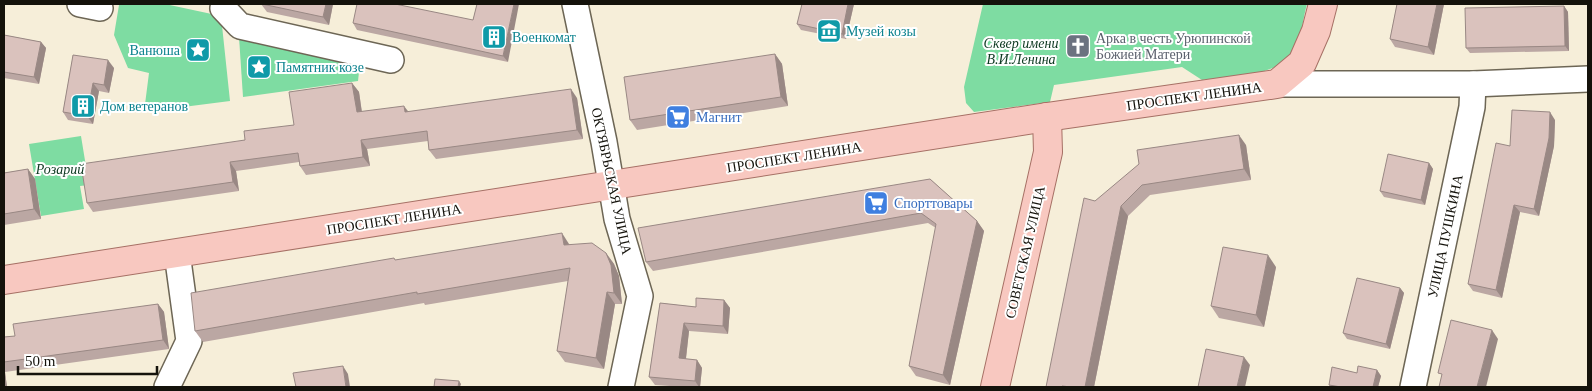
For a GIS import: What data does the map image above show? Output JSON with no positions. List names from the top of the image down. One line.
{"streets":{"main road":["ПРОСПЕКТ ЛЕНИНА","СОВЕТСКАЯ УЛИЦА"],"street":["ОКТЯБРЬСКАЯ УЛИЦА","УЛИЦА ПУШКИНА"]},"crossings":[["ПРОСПЕКТ ЛЕНИНА","ОКТЯБРЬСКАЯ УЛИЦА"],["ПРОСПЕКТ ЛЕНИНА","УЛИЦА ПУШКИНА"],["ПРОСПЕКТ ЛЕНИНА","СОВЕТСКАЯ УЛИЦА"]],"parks":["Сквер имени В.И.Ленина","Розарий"],"places":{"museum":["Музей козы"],"building":["Военкомат","Дом ветеранов"],"church":["Арка в честь Урюпинской Божией Матери"],"place":["Ванюша","Памятник козе"],"supermarket":["Магнит","Спорттовары"]},"scale_bar":"50 m"}
